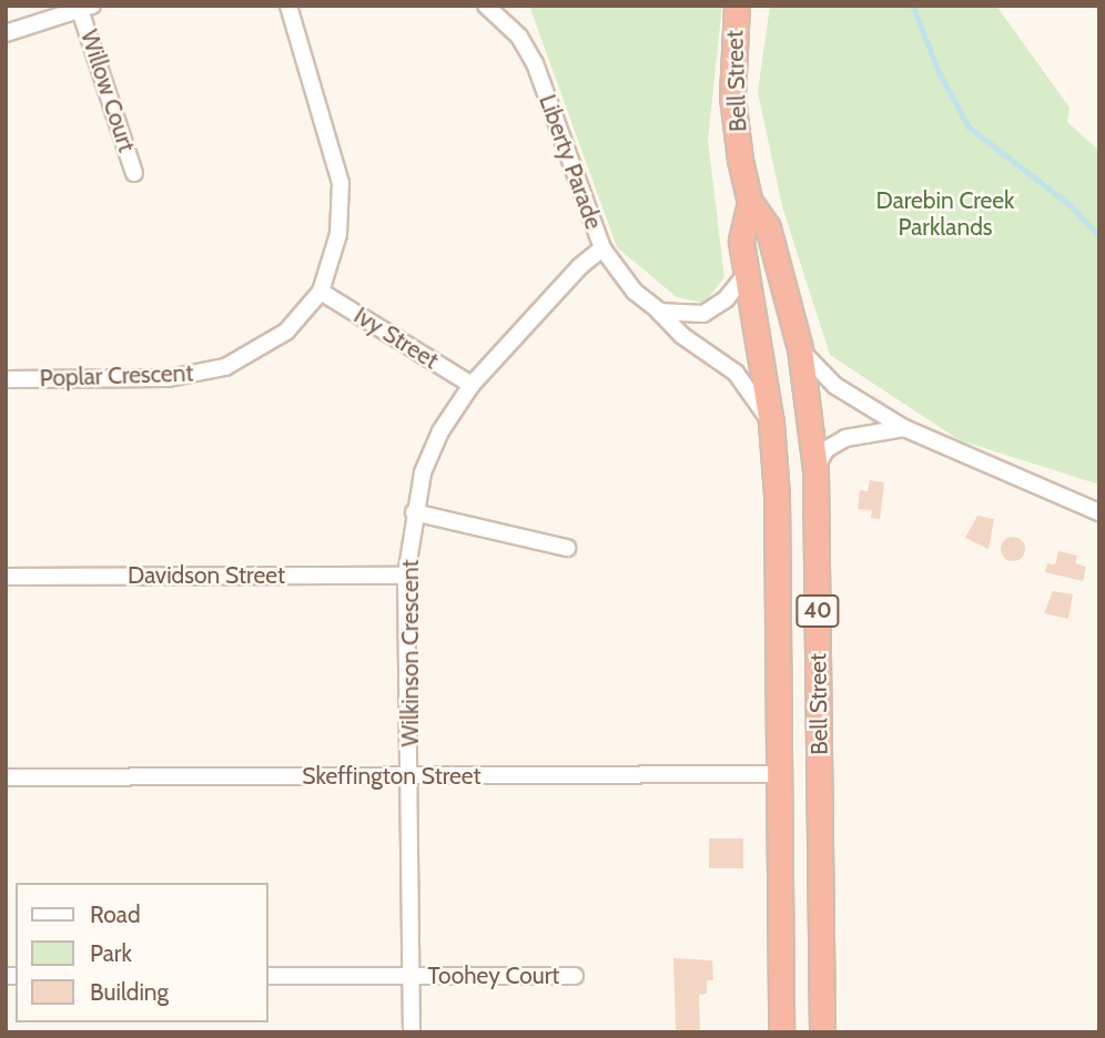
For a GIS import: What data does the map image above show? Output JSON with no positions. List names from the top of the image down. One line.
{"streets":{"highway":["Bell Street","40"],"street":["Willow Court","Liberty Parade","Ivy Street","Poplar Crescent","Davidson Street","Wilkinson Crescent","Skeffington Street","Toohey Court"]},"crossings":[["Bell Street","Liberty Parade"],["Bell Street","Skeffington Street"],["Liberty Parade","Wilkinson Crescent"],["Ivy Street","Poplar Crescent"],["Ivy Street","Wilkinson Crescent"],["Davidson Street","Wilkinson Crescent"],["Wilkinson Crescent","Skeffington Street"],["Wilkinson Crescent","Toohey Court"]],"parks":["Darebin Creek Parklands"],"legend":["Road","Park","Building"]}
